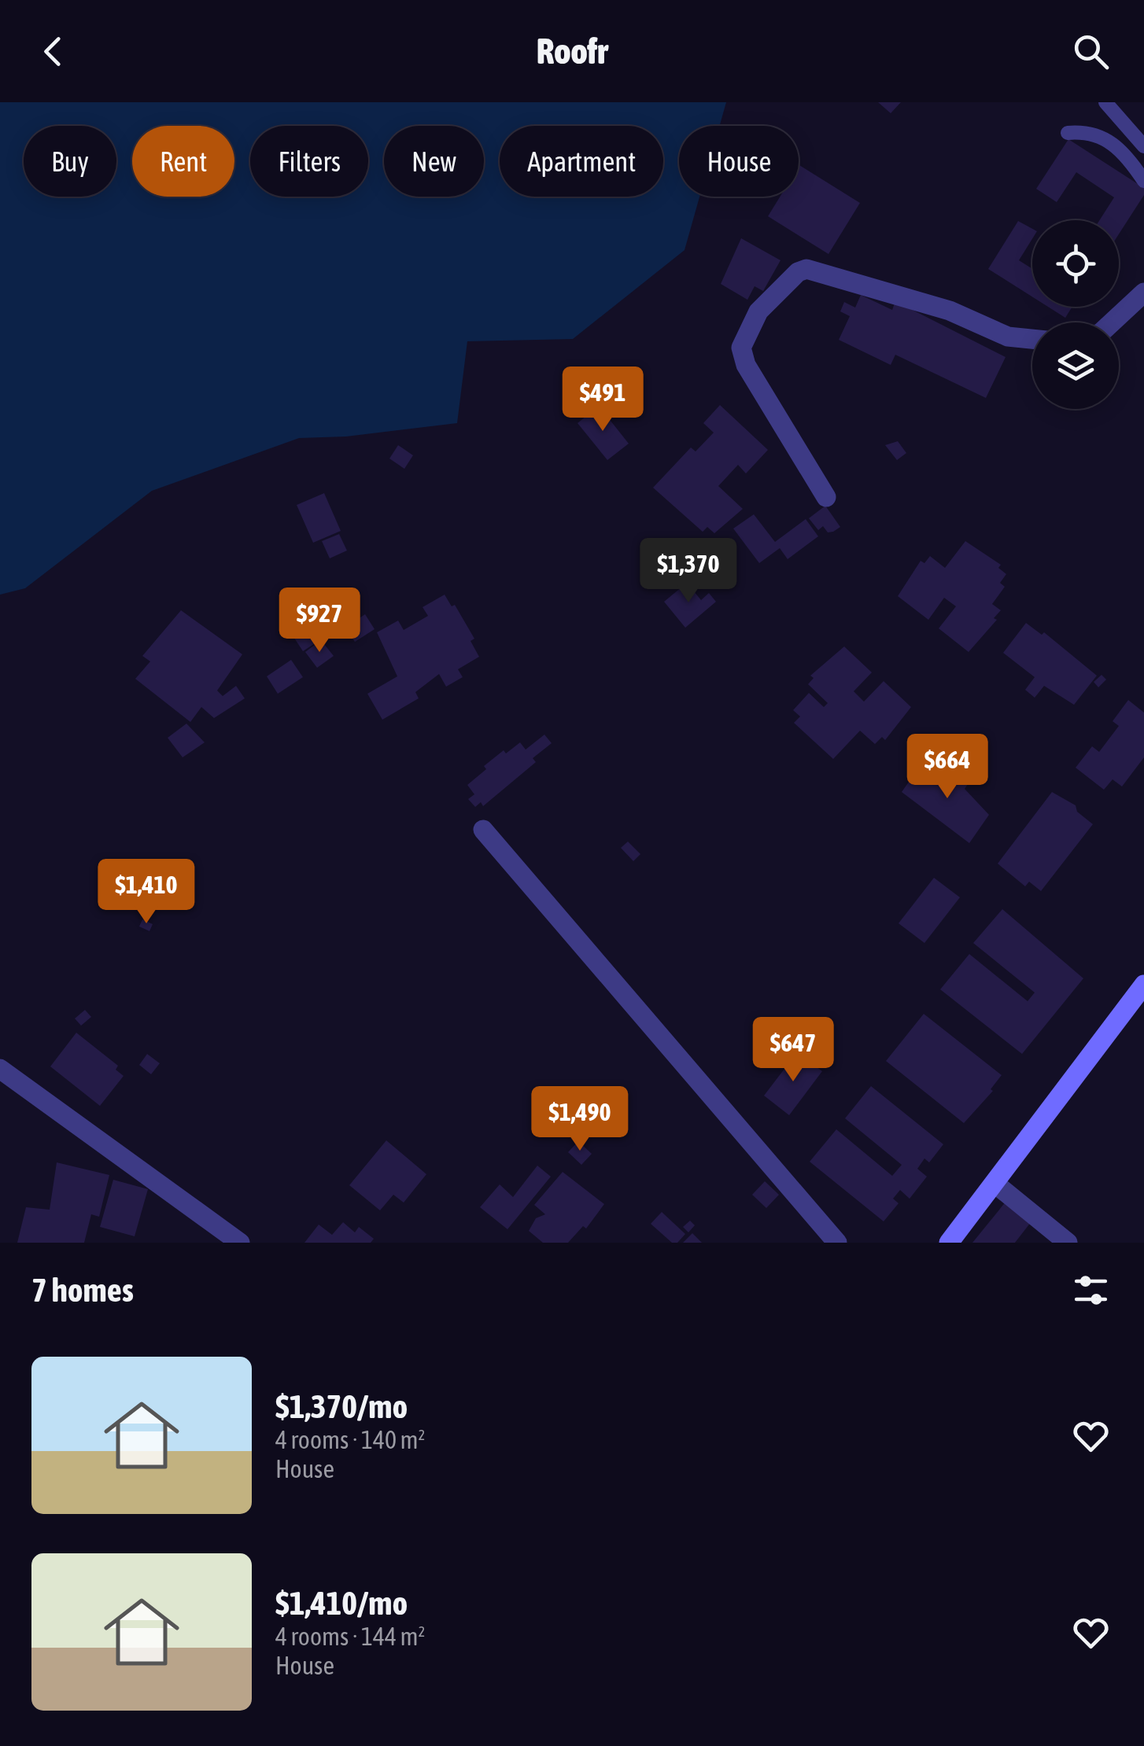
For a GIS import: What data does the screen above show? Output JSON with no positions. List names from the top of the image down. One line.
{"page":{"header":"Roofr","chip":["Buy","Rent","Filters","New","Apartment","House"],"price":["$491","$1,370","$927","$664","$1,410","$647","$1,490"],"heading":"7 homes","list":[{"name":"$1,370/mo","note":"4 rooms · 140 m² · House"},{"name":"$1,410/mo","note":"4 rooms · 144 m² · House"}]}}
